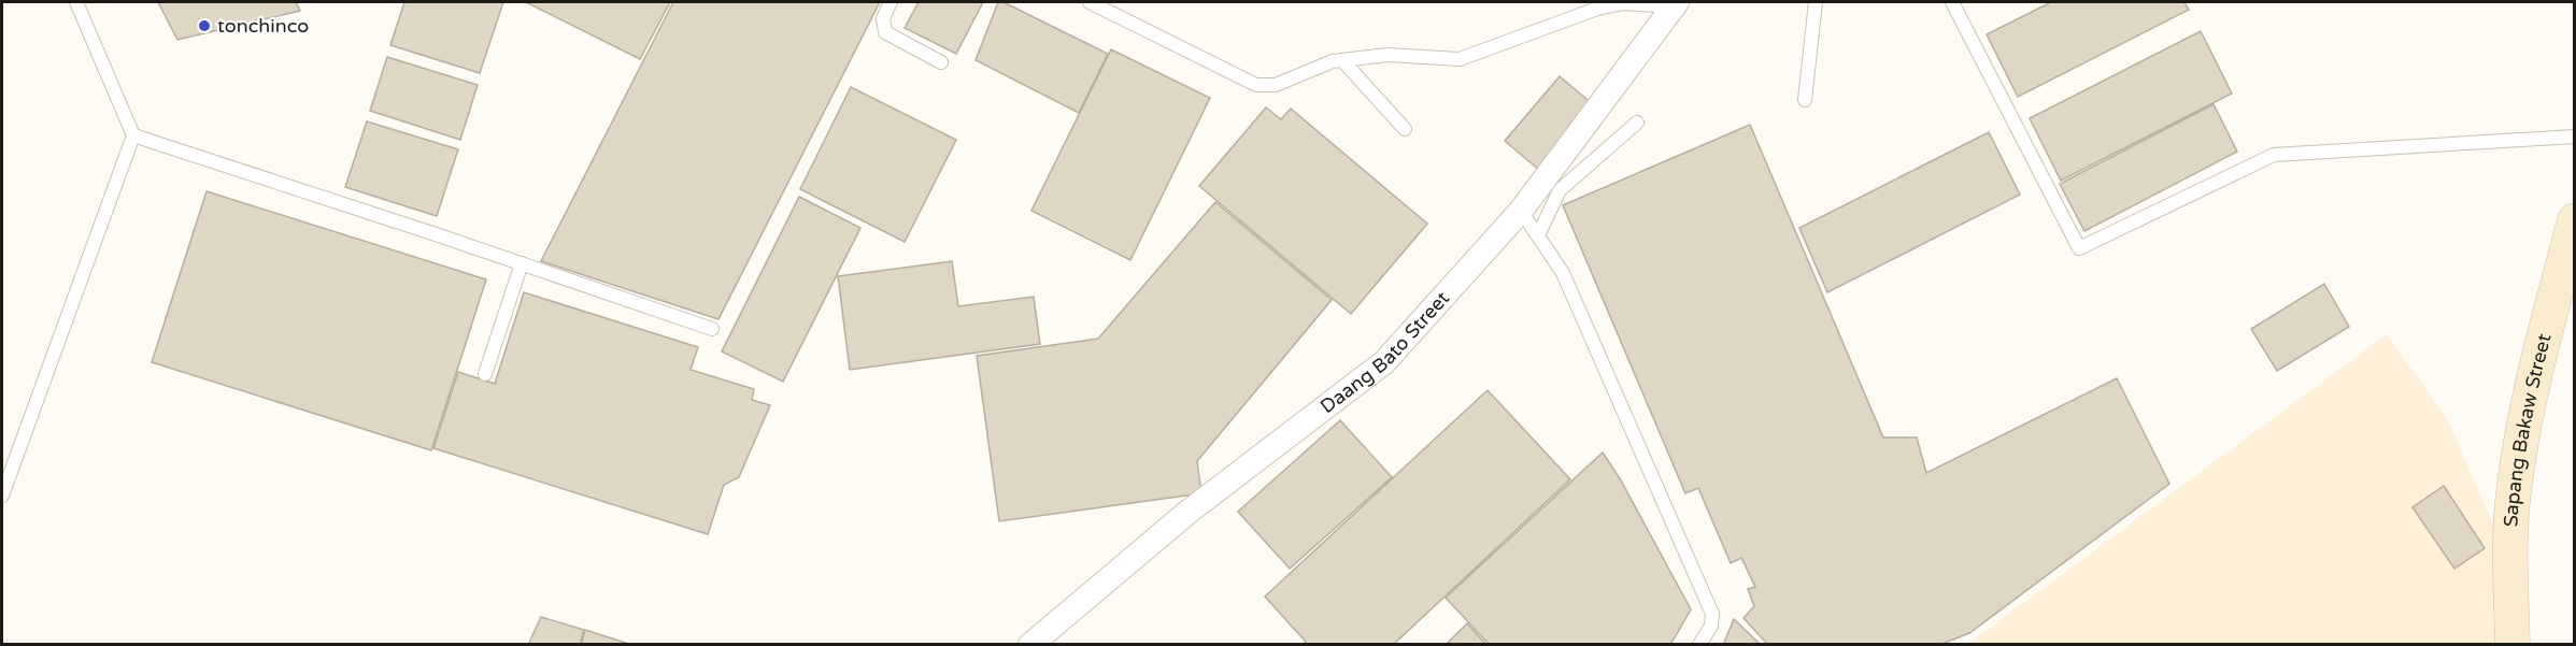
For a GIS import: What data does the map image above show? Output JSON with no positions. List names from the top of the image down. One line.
{"streets":{"street":["Daang Bato Street","Sapang Bakaw Street"]},"places":["tonchinco"]}
